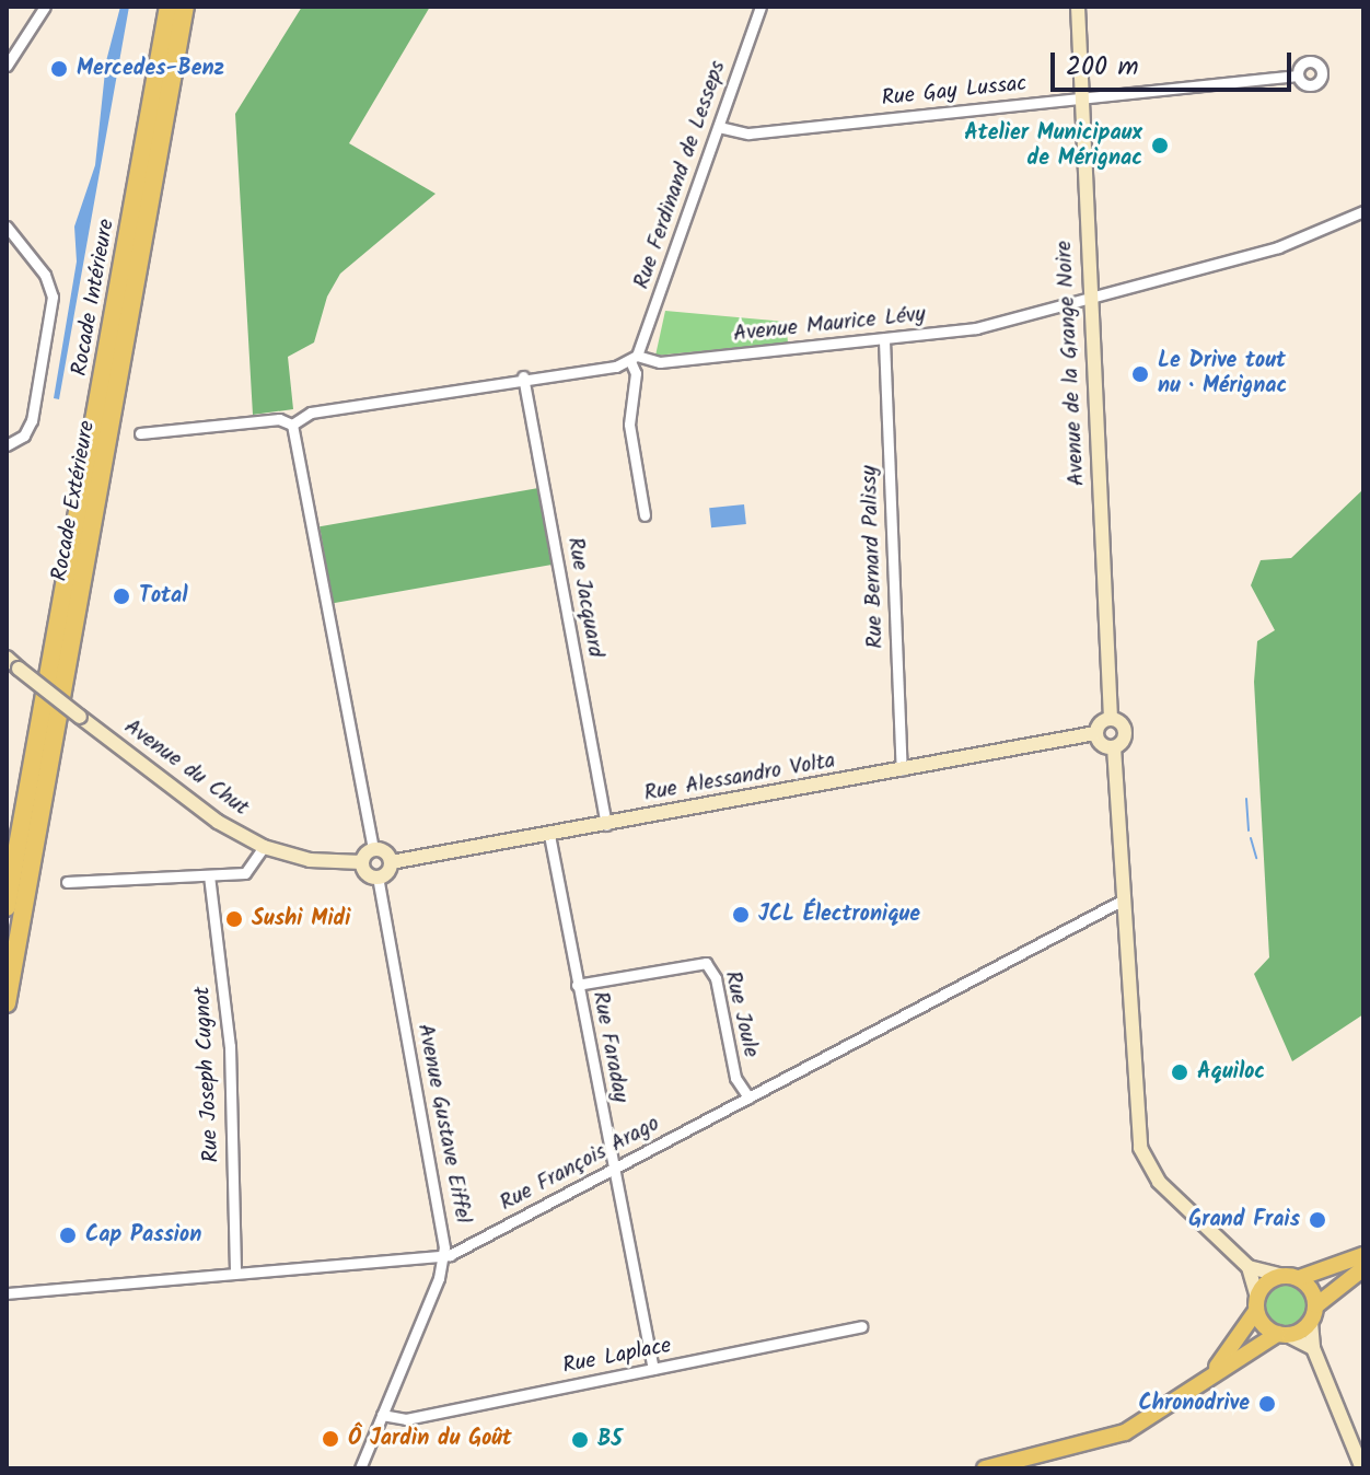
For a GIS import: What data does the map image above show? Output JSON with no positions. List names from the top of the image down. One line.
{"streets":{"highway":["Rocade Intérieure","Rocade Extérieure"],"street":["Rue Gay Lussac","Rue Ferdinand de Lesseps","Avenue Maurice Lévy","Avenue de la Grange Noire","Rue Bernard Palissy","Rue Jacquard","Avenue du Chut","Rue Alessandro Volta","Rue Joule","Rue Faraday","Rue Joseph Cugnot","Avenue Gustave Eiffel","Rue François Arago","Rue Laplace"]},"crossings":[["Rue Gay Lussac","Rue Ferdinand de Lesseps"],["Rue Gay Lussac","Avenue de la Grange Noire"],["Rue Ferdinand de Lesseps","Avenue Maurice Lévy"],["Avenue Maurice Lévy","Avenue de la Grange Noire"],["Avenue Maurice Lévy","Rue Bernard Palissy"],["Avenue Maurice Lévy","Rue Jacquard"],["Avenue de la Grange Noire","Rue Alessandro Volta"],["Rue Bernard Palissy","Rue Alessandro Volta"],["Rue Jacquard","Rue Alessandro Volta"],["Avenue du Chut","Rue Alessandro Volta"],["Avenue du Chut","Avenue Gustave Eiffel"],["Rue Alessandro Volta","Rue Faraday"],["Rue Alessandro Volta","Avenue Gustave Eiffel"],["Rue Joule","Rue Faraday"],["Rue Joule","Rue François Arago"],["Rue Faraday","Rue François Arago"],["Rue Faraday","Rue Laplace"],["Rue Joseph Cugnot","Rue François Arago"],["Avenue Gustave Eiffel","Rue François Arago"],["Avenue Gustave Eiffel","Rue Laplace"]],"places":["Mercedes-Benz","Atelier Municipaux de Mérignac","Le Drive tout nu · Mérignac","Total","JCL Électronique","Sushi Midi","Aquiloc","Grand Frais","Cap Passion","Chronodrive","Ô Jardin du Goût","B5"],"scale_bar":"200 m"}
